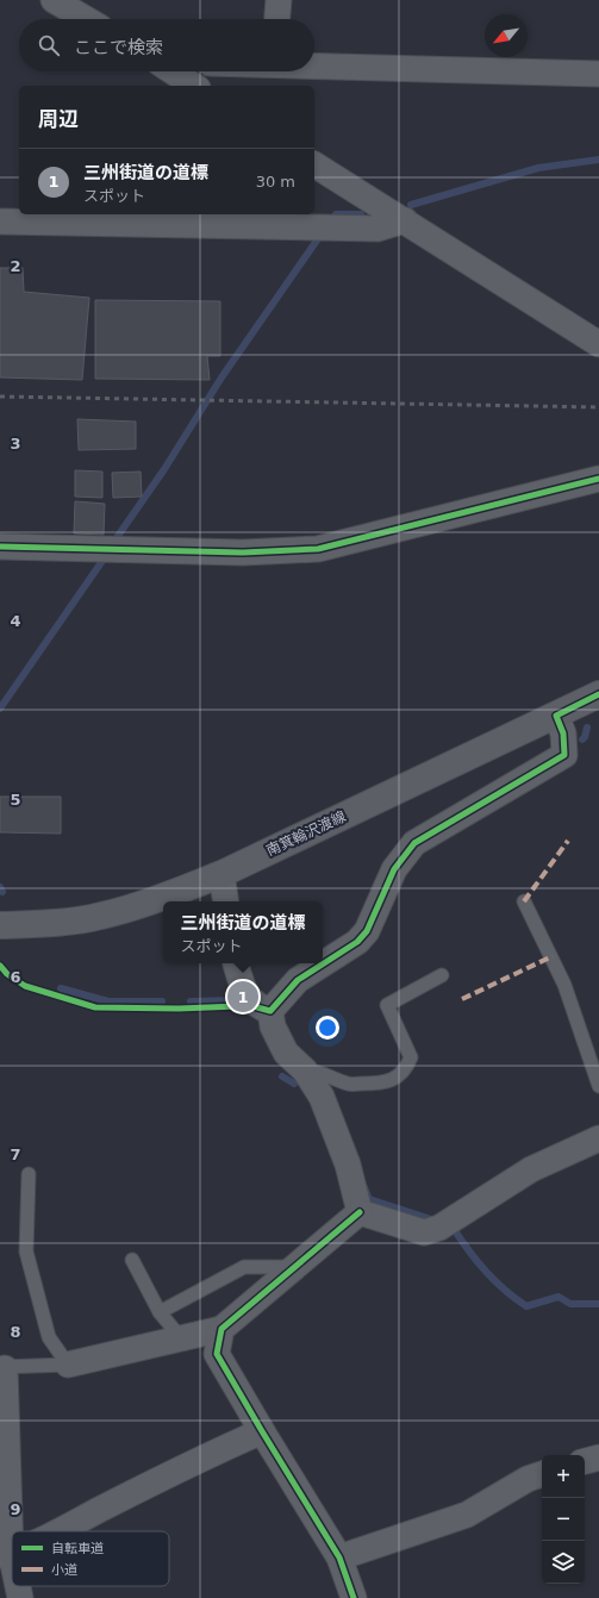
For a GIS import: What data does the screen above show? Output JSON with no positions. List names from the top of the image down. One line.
{"streets":{"main road":["南箕輪沢渡線"]},"legend":["自転車道","小道"],"north":"bottom left","page":{"search":"ここで検索","heading":"周辺","list":[{"mark":"1","name":"三州街道の道標","note":"スポット","value":"30 m"}],"popup":["三州街道の道標","スポット"],"pins":"1","map_buttons":["+","−"]},"grid":{"rows":["2","3","4","5","6","7","8","9"]}}
